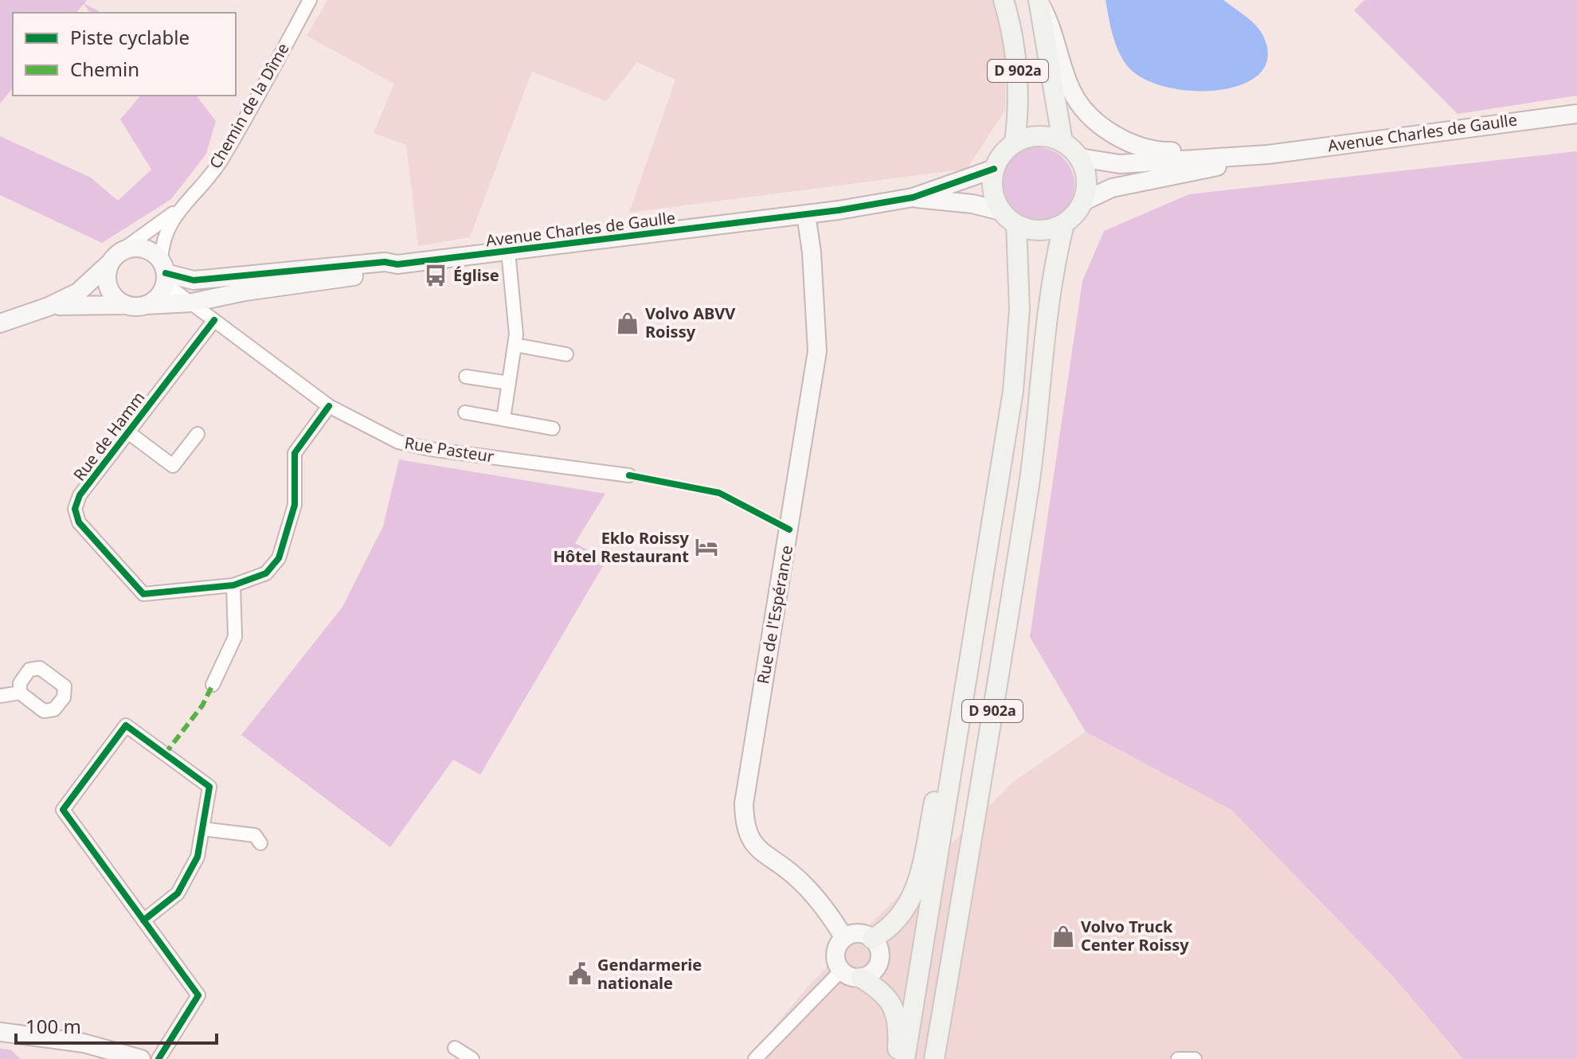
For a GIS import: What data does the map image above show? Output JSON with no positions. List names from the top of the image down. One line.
{"streets":{"main road":["D 902a","Avenue Charles de Gaulle","Rue de l'Espérance"],"street":["Chemin de la Dîme","Rue de Hamm","Rue Pasteur"]},"crossings":[["D 902a","Avenue Charles de Gaulle"],["Chemin de la Dîme","Avenue Charles de Gaulle"],["Chemin de la Dîme","Rue Pasteur"],["Avenue Charles de Gaulle","Rue Pasteur"],["Avenue Charles de Gaulle","Rue de l'Espérance"],["Rue de Hamm","Rue Pasteur"]],"places":{"bus stop":["Église"],"shop":["Volvo ABVV Roissy","Volvo Truck Center Roissy"],"hotel":["Eklo Roissy Hôtel Restaurant"],"public building":["Gendarmerie nationale"]},"legend":["Piste cyclable","Chemin"],"scale_bar":"100 m"}
